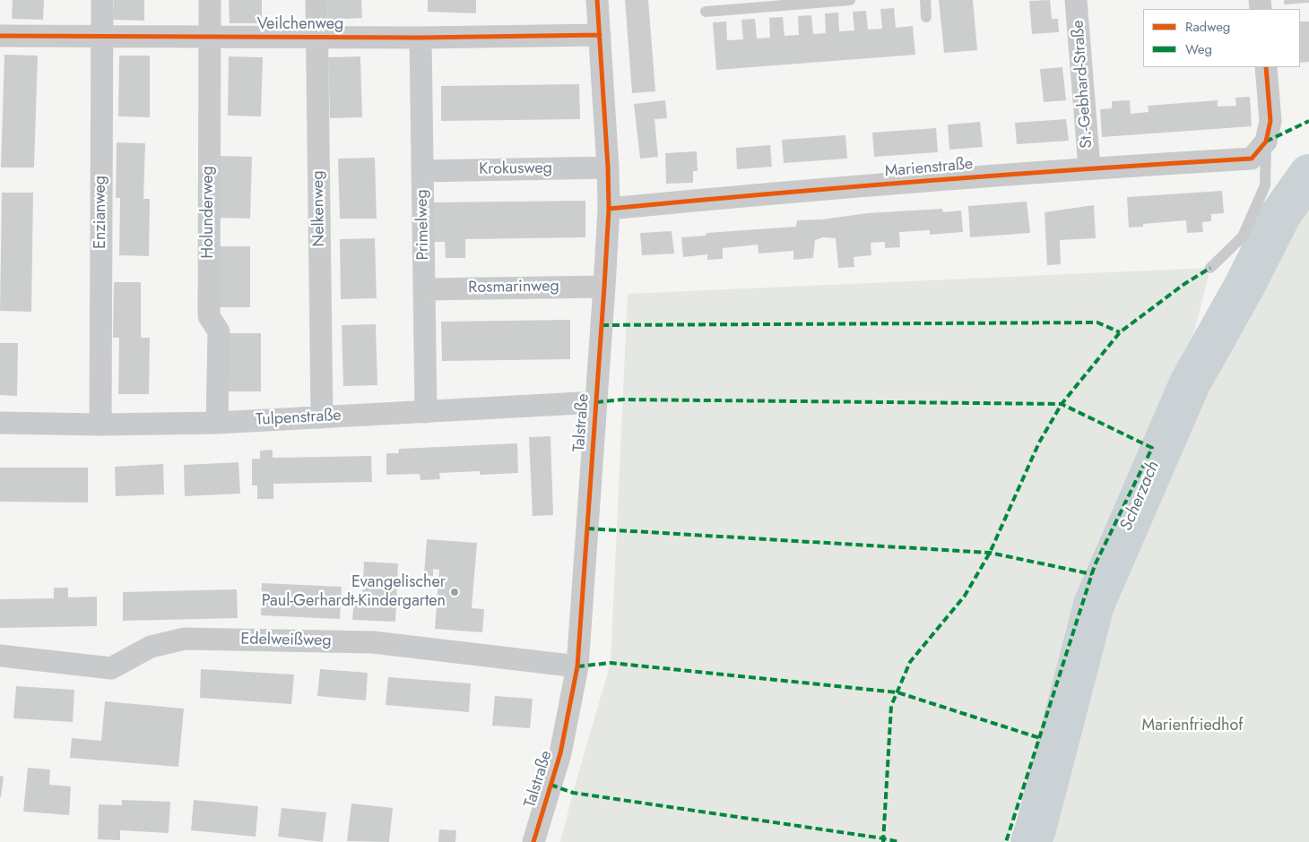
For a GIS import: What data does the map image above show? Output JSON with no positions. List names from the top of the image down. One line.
{"streets":{"street":["Veilchenweg","St.-Gebhard-Straße","Marienstraße","Krokusweg","Nelkenweg","Enzianweg","Holunderweg","Primelweg","Rosmarinweg","Tulpenstraße","Talstraße","Edelweißweg"]},"crossings":[["Veilchenweg","Nelkenweg"],["Veilchenweg","Enzianweg"],["Veilchenweg","Holunderweg"],["Veilchenweg","Primelweg"],["Veilchenweg","Talstraße"],["St.-Gebhard-Straße","Marienstraße"],["Marienstraße","Talstraße"],["Krokusweg","Primelweg"],["Krokusweg","Talstraße"],["Nelkenweg","Tulpenstraße"],["Enzianweg","Tulpenstraße"],["Holunderweg","Tulpenstraße"],["Primelweg","Rosmarinweg"],["Primelweg","Tulpenstraße"],["Rosmarinweg","Talstraße"],["Tulpenstraße","Talstraße"],["Talstraße","Edelweißweg"]],"water":["Scherzach"],"parks":["Marienfriedhof"],"places":["Evangelischer Paul-Gerhardt-Kindergarten"],"legend":["Radweg","Weg"]}
